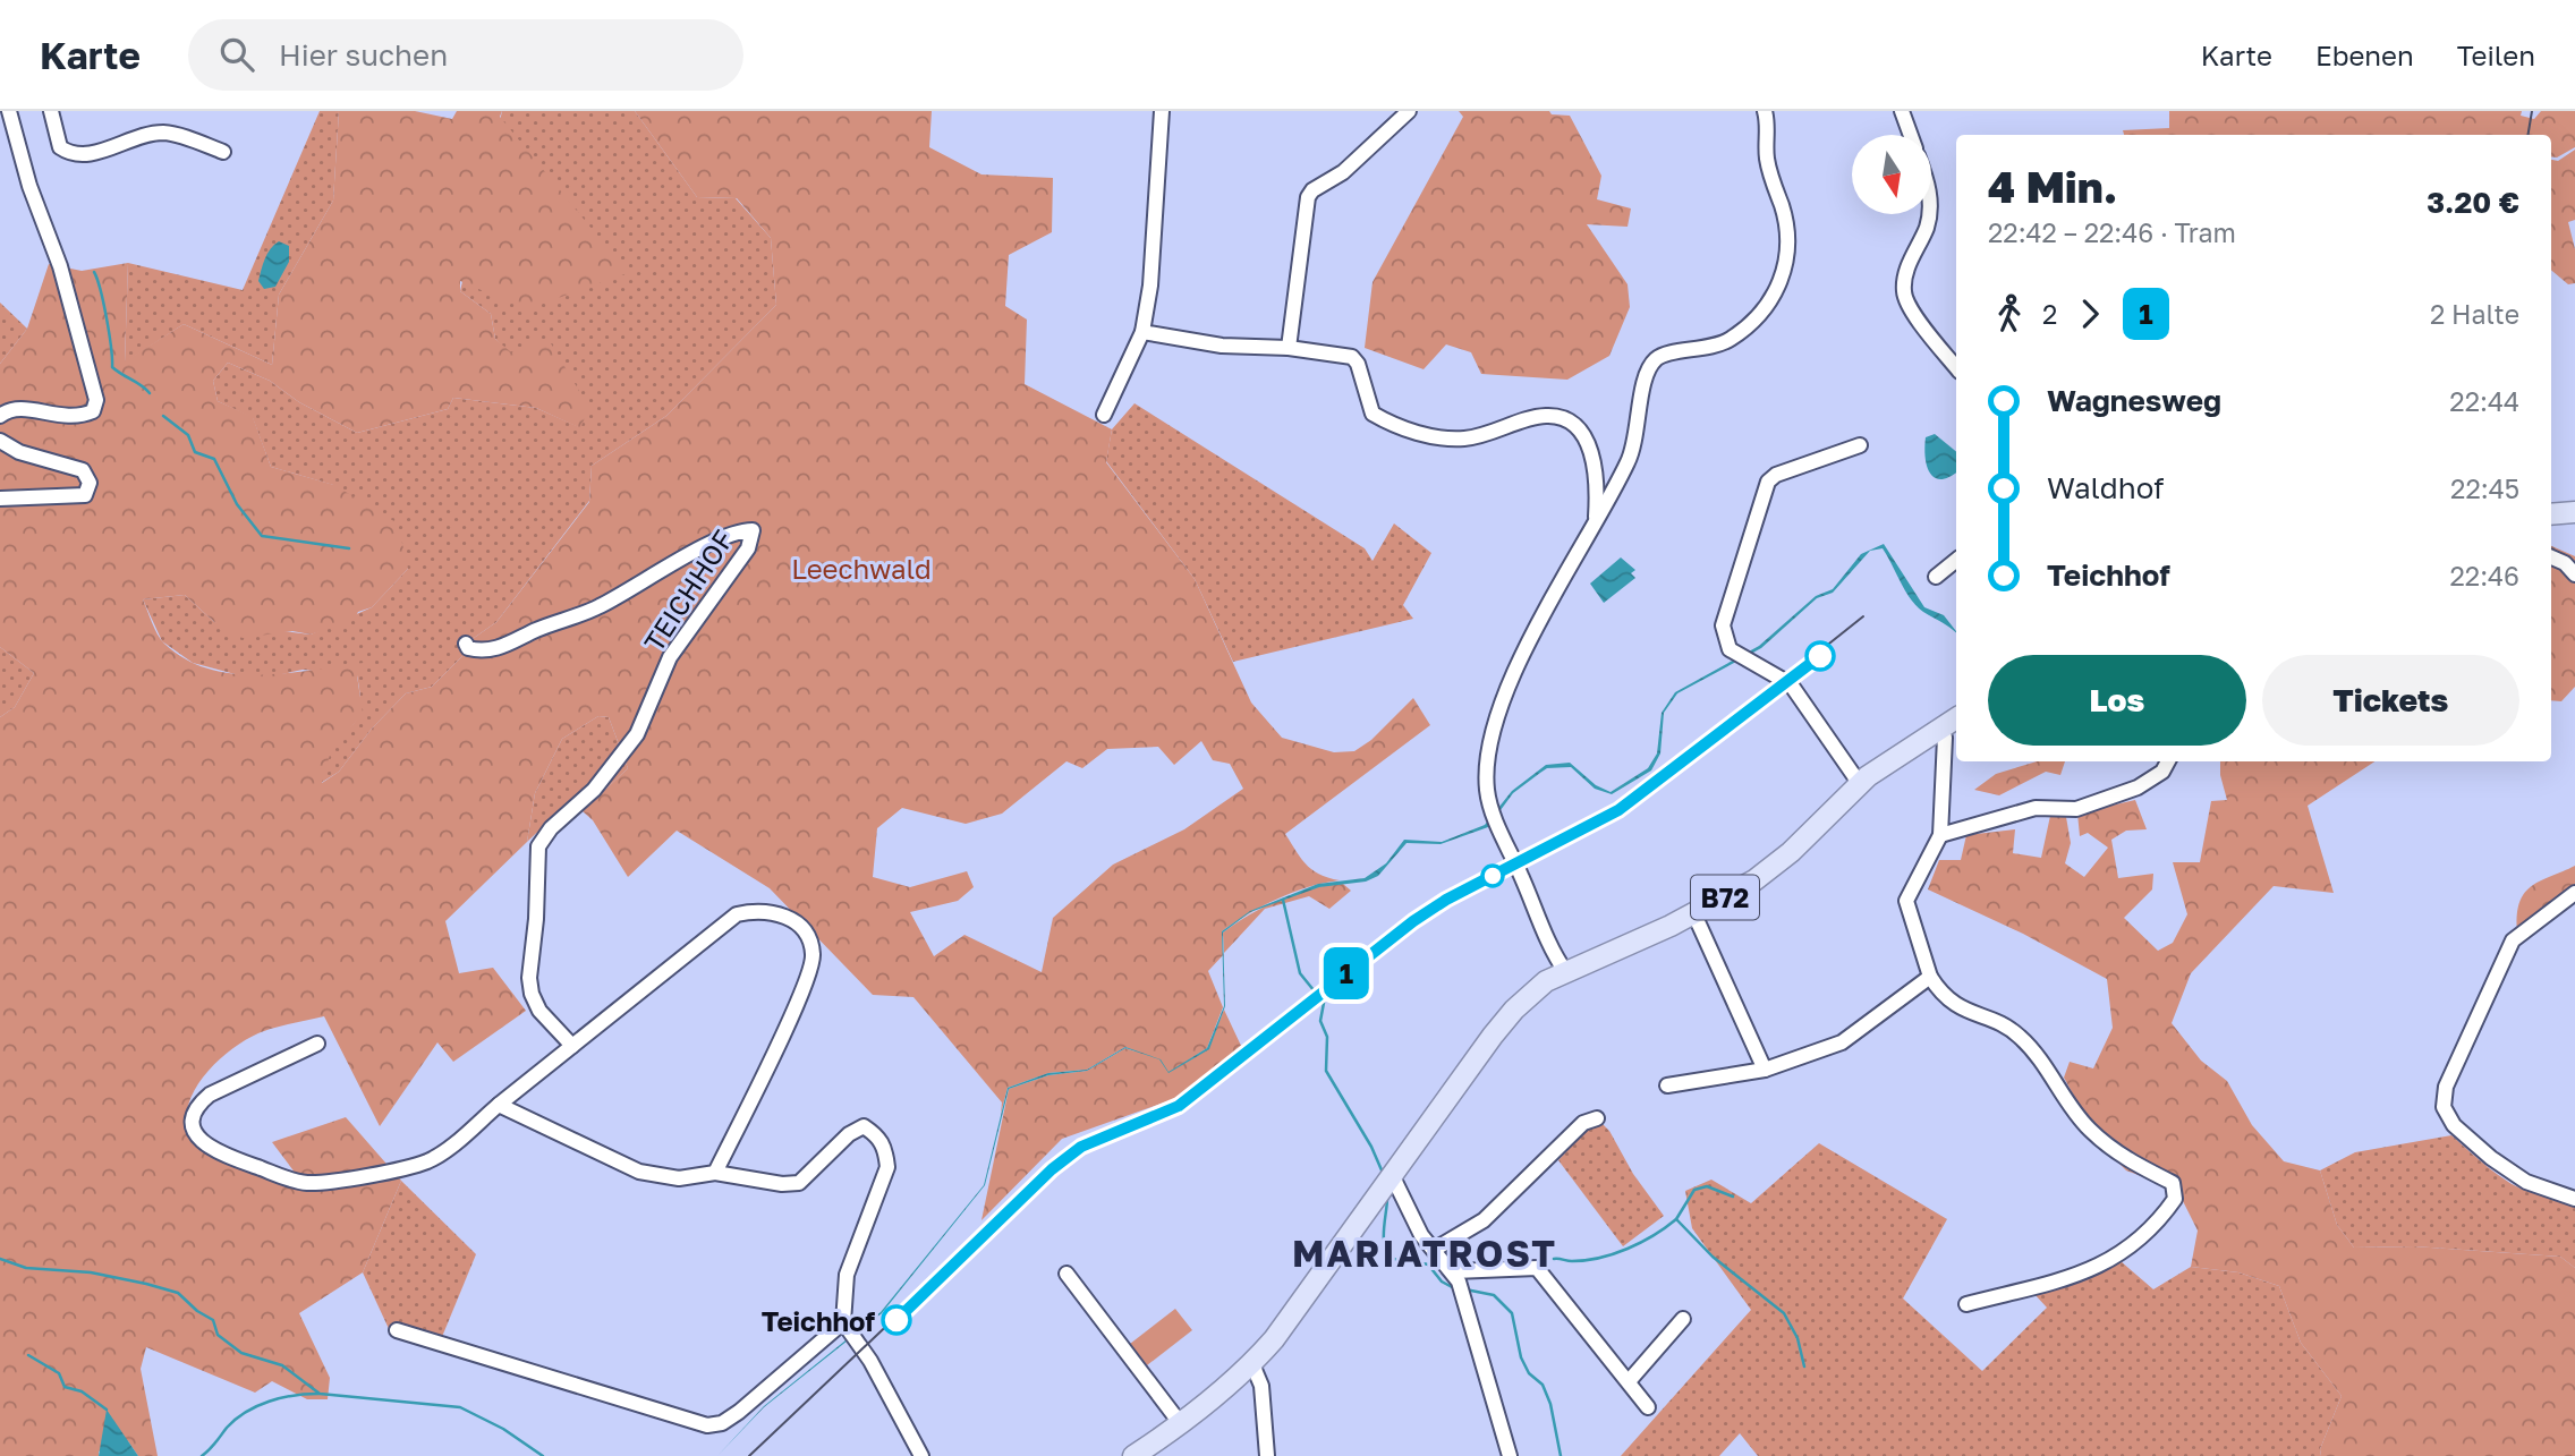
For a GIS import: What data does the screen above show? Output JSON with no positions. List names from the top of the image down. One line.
{"streets":{"main road":["B72"],"street":["TEICHHOF"]},"districts":["MARIATROST"],"parks":["Leechwald"],"places":["Teichhof"],"lines":["tram line 1"],"north":"bottom","page":{"header":"Karte","search":"Hier suchen","nav":["Karte","Ebenen","Teilen"],"on_map":"1","heading":["4 Min.","22:42 – 22:46 · Tram","3.20 €"],"legs":["2","1","2 Halte"],"list":[{"name":"Wagnesweg","value":"22:44"},{"name":"Waldhof","value":"22:45"},{"name":"Teichhof","value":"22:46"}],"buttons":["Los","Tickets"]}}
